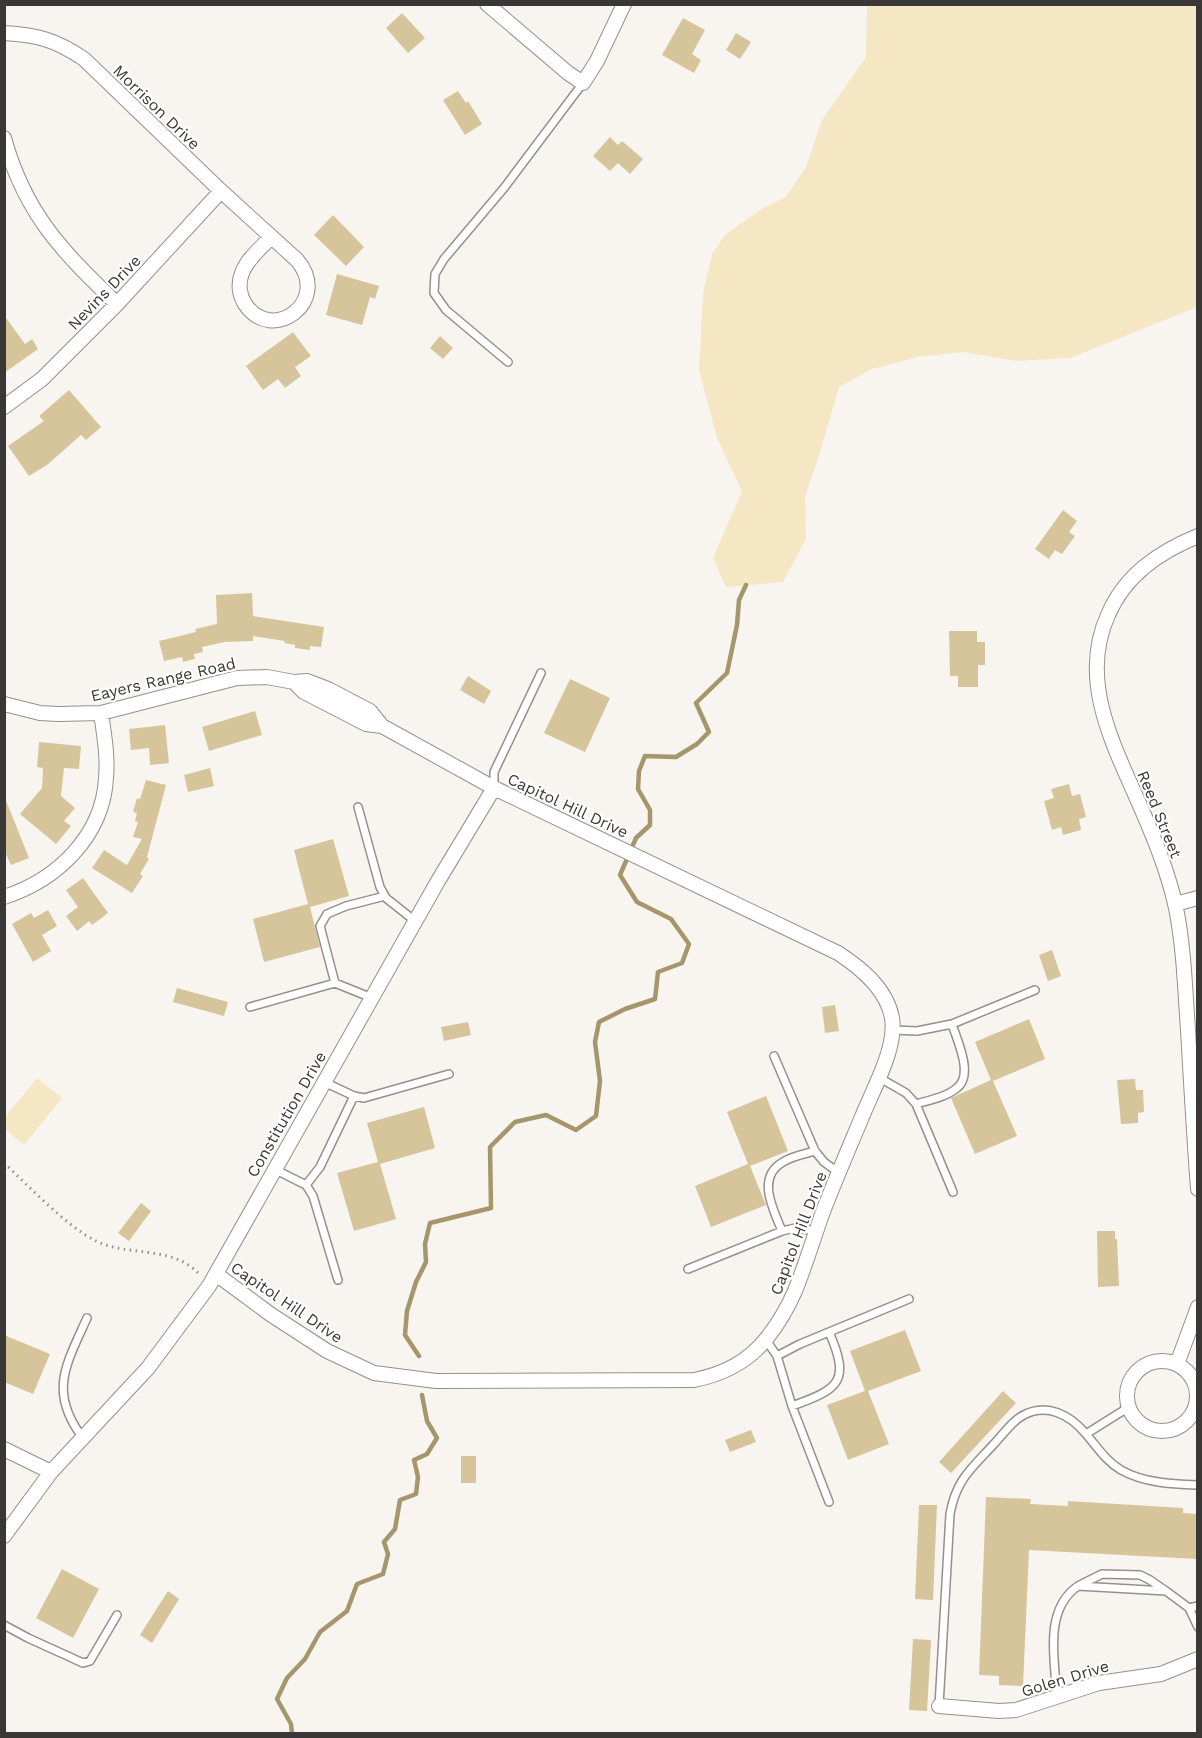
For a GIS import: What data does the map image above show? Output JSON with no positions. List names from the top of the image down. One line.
{"streets":{"street":["Morrison Drive","Nevins Drive","Eayers Range Road","Capitol Hill Drive","Reed Street","Constitution Drive","Golen Drive"]},"crossings":[["Morrison Drive","Nevins Drive"],["Eayers Range Road","Capitol Hill Drive"],["Eayers Range Road","Constitution Drive"],["Capitol Hill Drive","Constitution Drive"]]}
